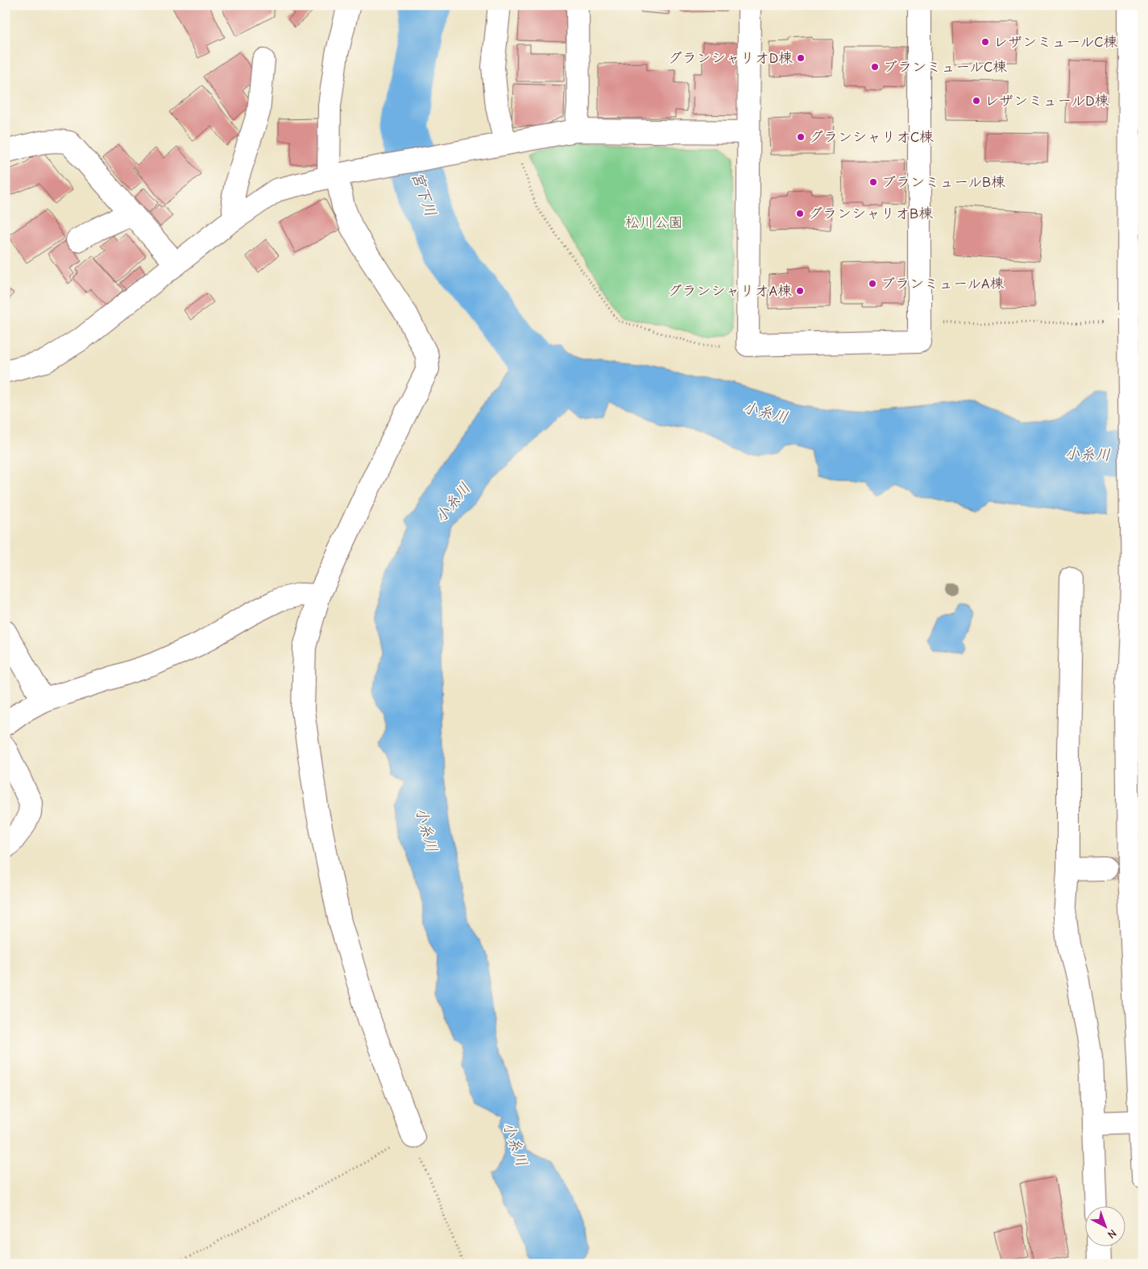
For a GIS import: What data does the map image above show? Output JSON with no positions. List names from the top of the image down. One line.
{"water":["宮下川","小糸川"],"parks":["松川公園"],"places":["レザンミュールC棟","グランシャリオD棟","ブランミュールC棟","レザンミュールD棟","グランシャリオC棟","ブランミュールB棟","グランシャリオB棟","ブランミュールA棟","グランシャリオA棟"],"north":"bottom right"}
